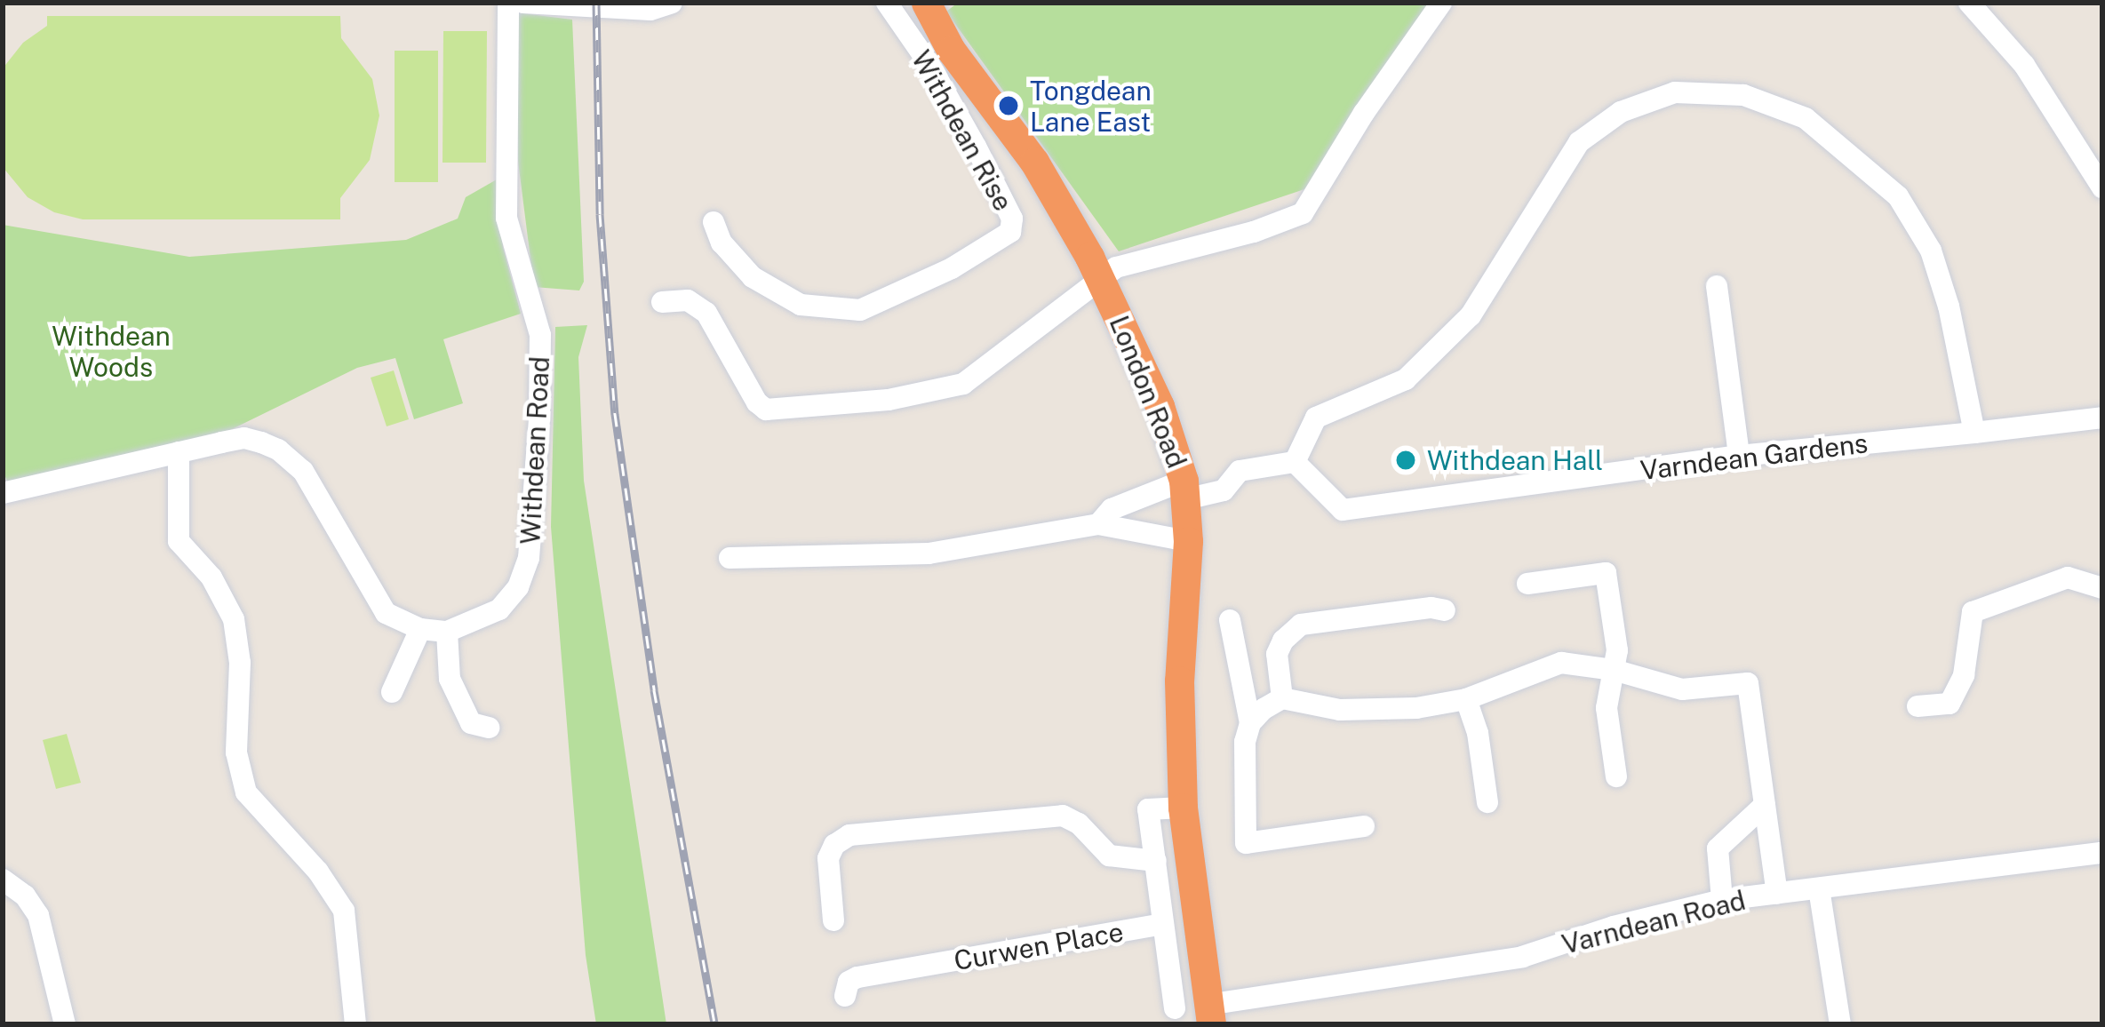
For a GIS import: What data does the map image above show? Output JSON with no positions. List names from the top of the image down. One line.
{"streets":{"highway":["London Road"],"street":["Withdean Rise","Withdean Road","Varndean Gardens","Varndean Road","Curwen Place"]},"crossings":[["London Road","Varndean Road"]],"parks":["Withdean Woods"],"places":["Tongdean Lane East","Withdean Hall"]}
